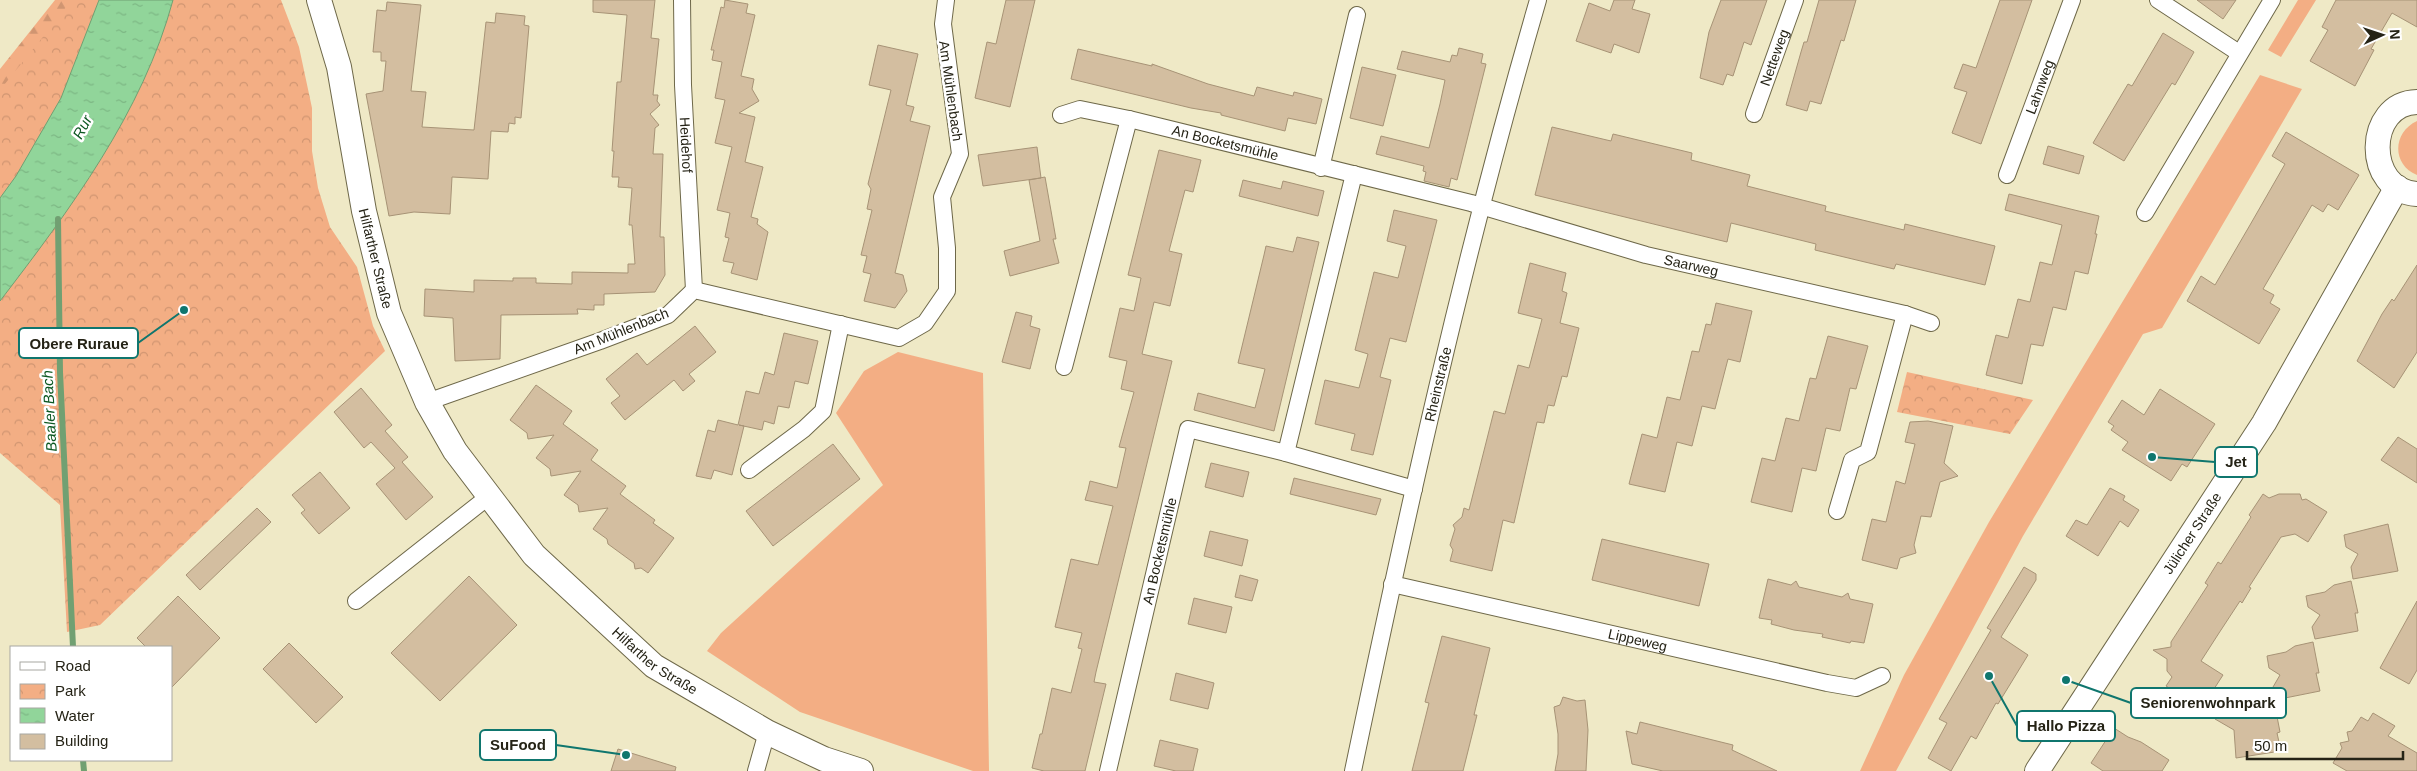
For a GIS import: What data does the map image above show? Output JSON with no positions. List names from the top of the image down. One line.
{"streets":{"main road":["Hilfarther Straße","Jülicher Straße"],"street":["Netteweg","Lahnweg","Am Mühlenbach","An Bocketsmühle","Heidehof","Saarweg","Rheinstraße","Lippeweg"]},"crossings":[["Am Mühlenbach","Heidehof"],["Am Mühlenbach","Hilfarther Straße"],["An Bocketsmühle","Saarweg"],["An Bocketsmühle","Rheinstraße"],["Saarweg","Rheinstraße"],["Rheinstraße","Lippeweg"]],"water":["Rur","Baaler Bach"],"places":["Obere Ruraue","Jet","Hallo Pizza","Seniorenwohnpark","SuFood"],"legend":["Road","Park","Water","Building"],"scale_bar":"50 m","north":"right"}
